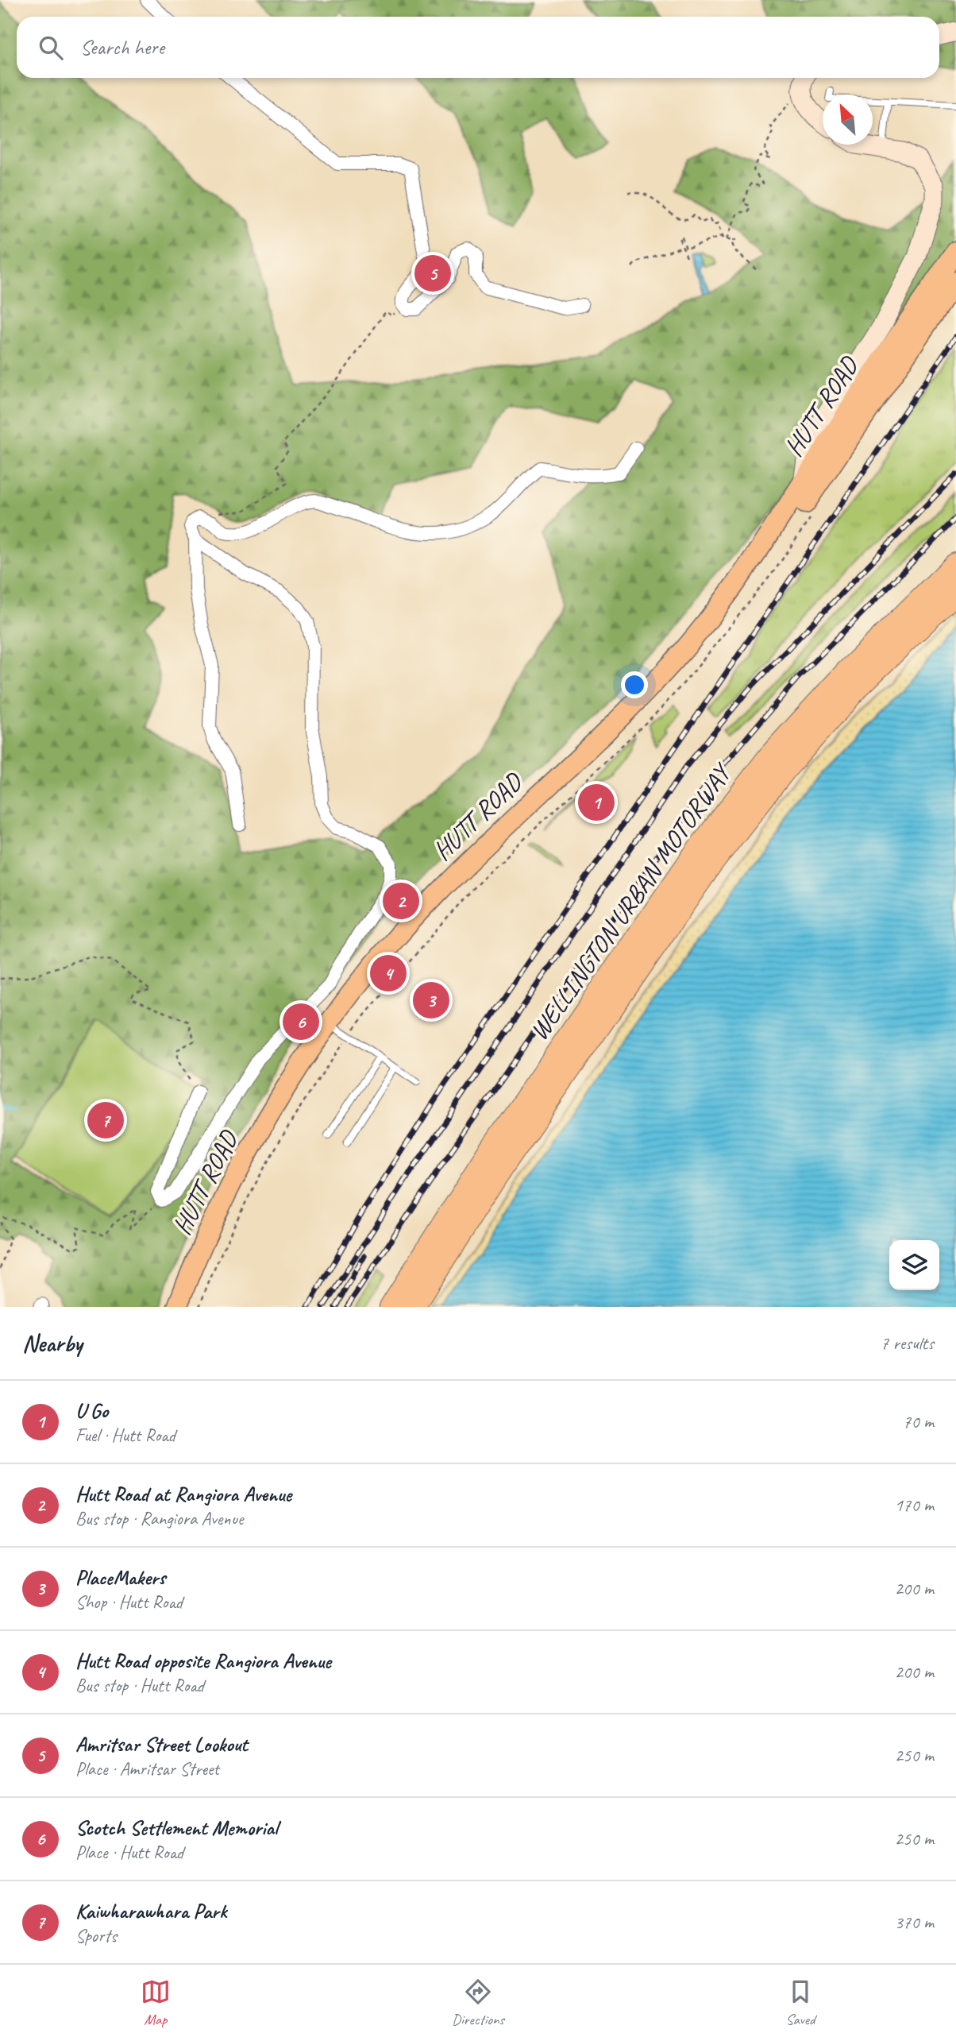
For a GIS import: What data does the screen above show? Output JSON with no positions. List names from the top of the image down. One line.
{"streets":{"highway":["WELLINGTON URBAN MOTORWAY"],"main road":["HUTT ROAD"]},"north":"top left","page":{"search":"Search here","pins":["5","1","2","4","3","6","7"],"heading":["Nearby","7 results"],"list":[{"mark":"1","name":"U Go","note":"Fuel · Hutt Road","value":"70 m"},{"mark":"2","name":"Hutt Road at Rangiora Avenue","note":"Bus stop · Rangiora Avenue","value":"170 m"},{"mark":"3","name":"PlaceMakers","note":"Shop · Hutt Road","value":"200 m"},{"mark":"4","name":"Hutt Road opposite Rangiora Avenue","note":"Bus stop · Hutt Road","value":"200 m"},{"mark":"5","name":"Amritsar Street Lookout","note":"Place · Amritsar Street","value":"250 m"},{"mark":"6","name":"Scotch Settlement Memorial","note":"Place · Hutt Road","value":"250 m"},{"mark":"7","name":"Kaiwharawhara Park","note":"Sports","value":"370 m"}],"nav":["Map","Directions","Saved"]}}
